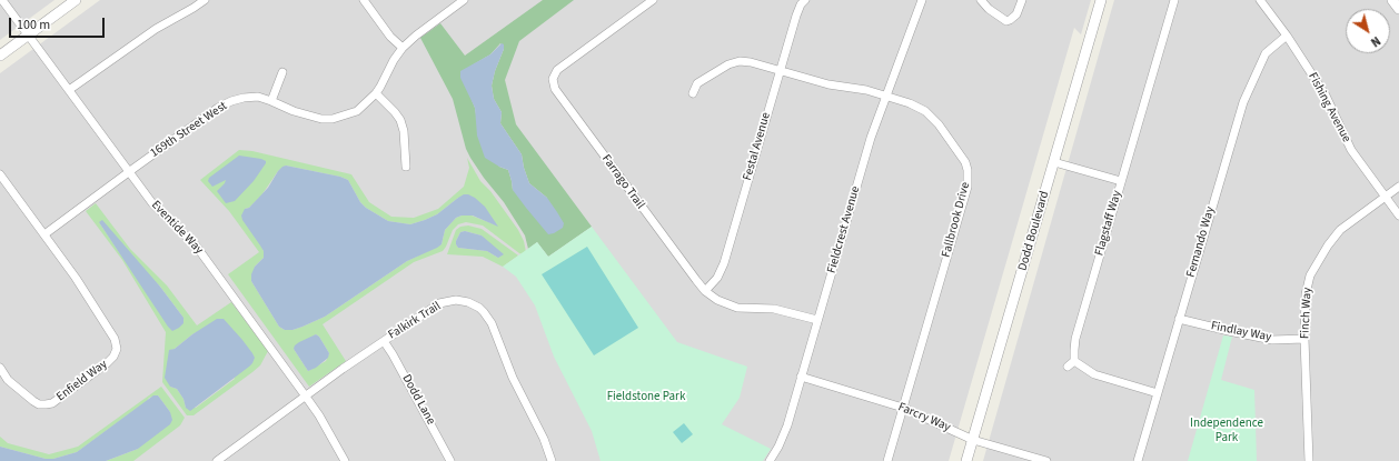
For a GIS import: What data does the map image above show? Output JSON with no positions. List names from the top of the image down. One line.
{"streets":{"street":["Fishing Avenue","169th Street West","Festal Avenue","Farrago Trail","Fallbrook Drive","Flagstaff Way","Eventide Way","Fieldcrest Avenue","Dodd Boulevard","Fernando Way","Finch Way","Falkirk Trail","Findlay Way","Enfield Way","Dodd Lane","Farcry Way"]},"crossings":[["Fishing Avenue","Fernando Way"],["Fishing Avenue","Finch Way"],["169th Street West","Eventide Way"],["169th Street West","Enfield Way"],["Festal Avenue","Farrago Trail"],["Festal Avenue","Fallbrook Drive"],["Farrago Trail","Fieldcrest Avenue"],["Fallbrook Drive","Fieldcrest Avenue"],["Fallbrook Drive","Farcry Way"],["Eventide Way","Falkirk Trail"],["Fieldcrest Avenue","Farcry Way"],["Dodd Boulevard","Farcry Way"],["Fernando Way","Findlay Way"],["Finch Way","Findlay Way"],["Falkirk Trail","Dodd Lane"]],"parks":["Fieldstone Park","Independence Park"],"scale_bar":"100 m","north":"bottom right"}
